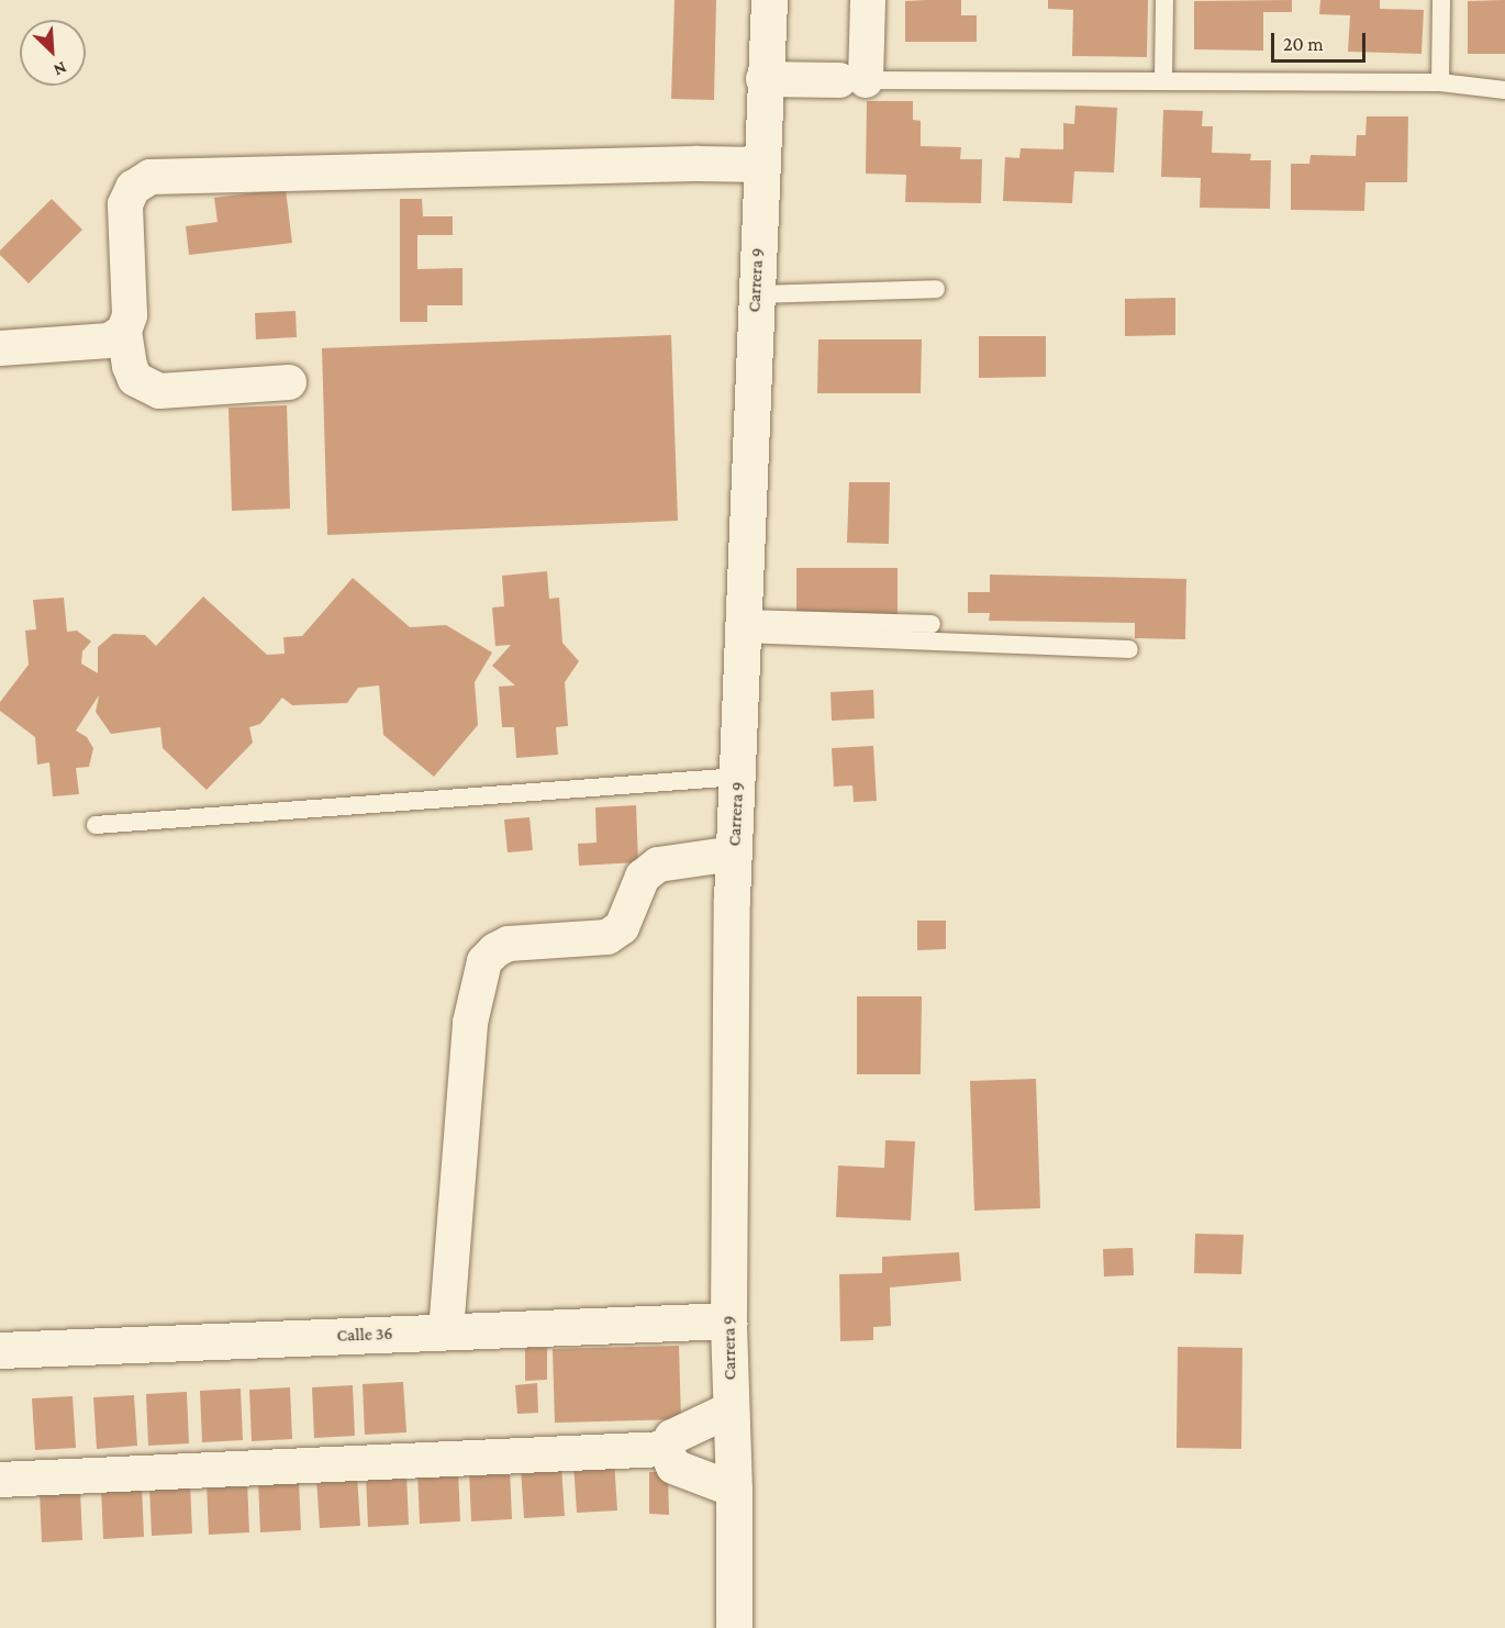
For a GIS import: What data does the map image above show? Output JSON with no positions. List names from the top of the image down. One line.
{"streets":{"main road":["Carrera 9","Calle 36"]},"crossings":[["Carrera 9","Calle 36"]],"scale_bar":"20 m","north":"bottom right"}
